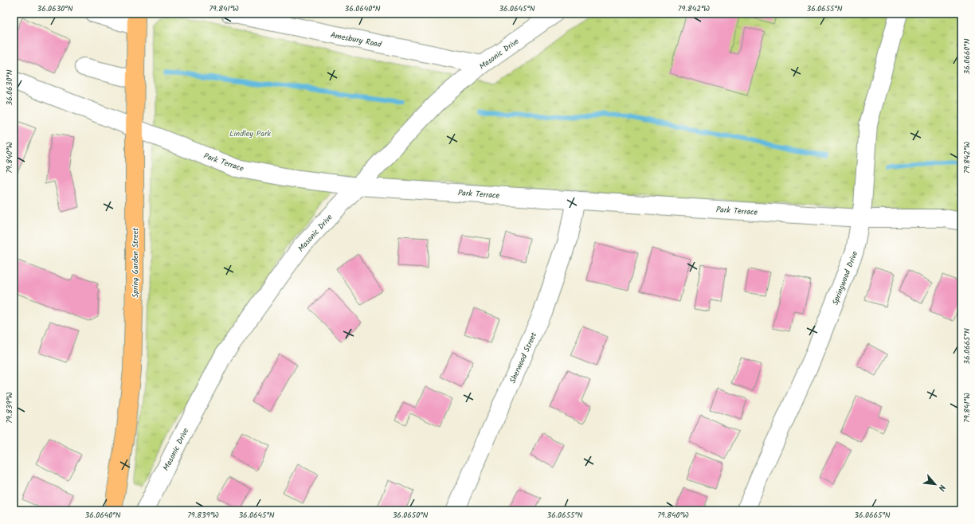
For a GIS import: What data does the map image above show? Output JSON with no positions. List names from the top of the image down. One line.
{"streets":{"main road":["Spring Garden Street"],"street":["Amesbury Road","Masonic Drive","Park Terrace","Springwood Drive","Sherwood Street"]},"crossings":[["Amesbury Road","Masonic Drive"],["Masonic Drive","Park Terrace"],["Park Terrace","Spring Garden Street"],["Park Terrace","Springwood Drive"],["Park Terrace","Sherwood Street"]],"parks":["Lindley Park"],"north":"bottom right","coordinates":["36.0630°N","79.841°W","36.0640°N","36.0645°N","79.842°W","36.0655°N","36.0660°N","79.840°W","36.0665°N","79.839°W","36.0650°N"]}
